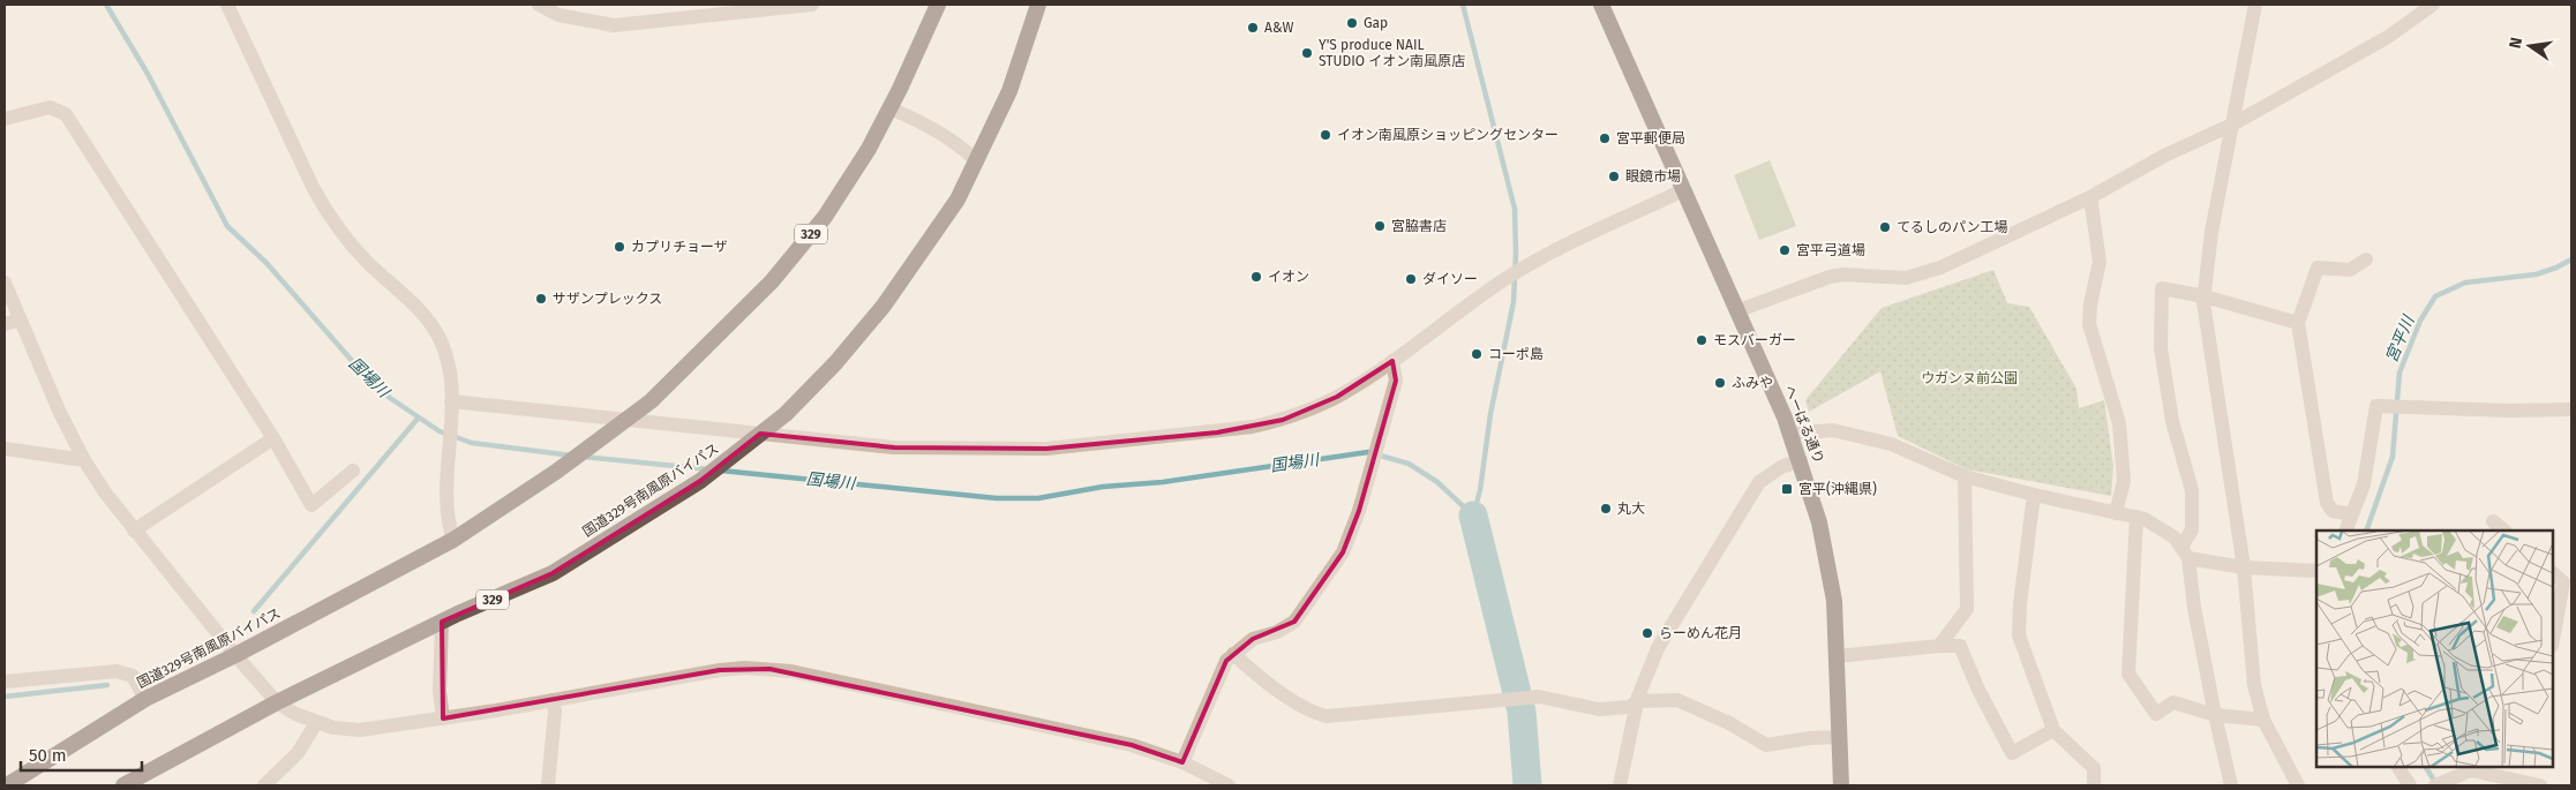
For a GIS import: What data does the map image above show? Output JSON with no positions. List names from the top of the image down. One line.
{"streets":{"highway":["329","へーばる通り","国道329号南風原バイパス"]},"water":["宮平川","国場川"],"parks":["ウガンヌ前公園"],"places":{"other":["Gap","A&W","Y'S produce NAIL STUDIO イオン南風原店","イオン南風原ショッピングセンター","宮平郵便局","眼鏡市場","宮脇書店","てるしのパン工場","カプリチョーザ","宮平弓道場","イオン","ダイソー","サザンプレックス","モスバーガー","コーポ島","ふみや","丸大","らーめん花月"],"transit":["宮平(沖縄県)"]},"scale_bar":"50 m","north":"left"}
